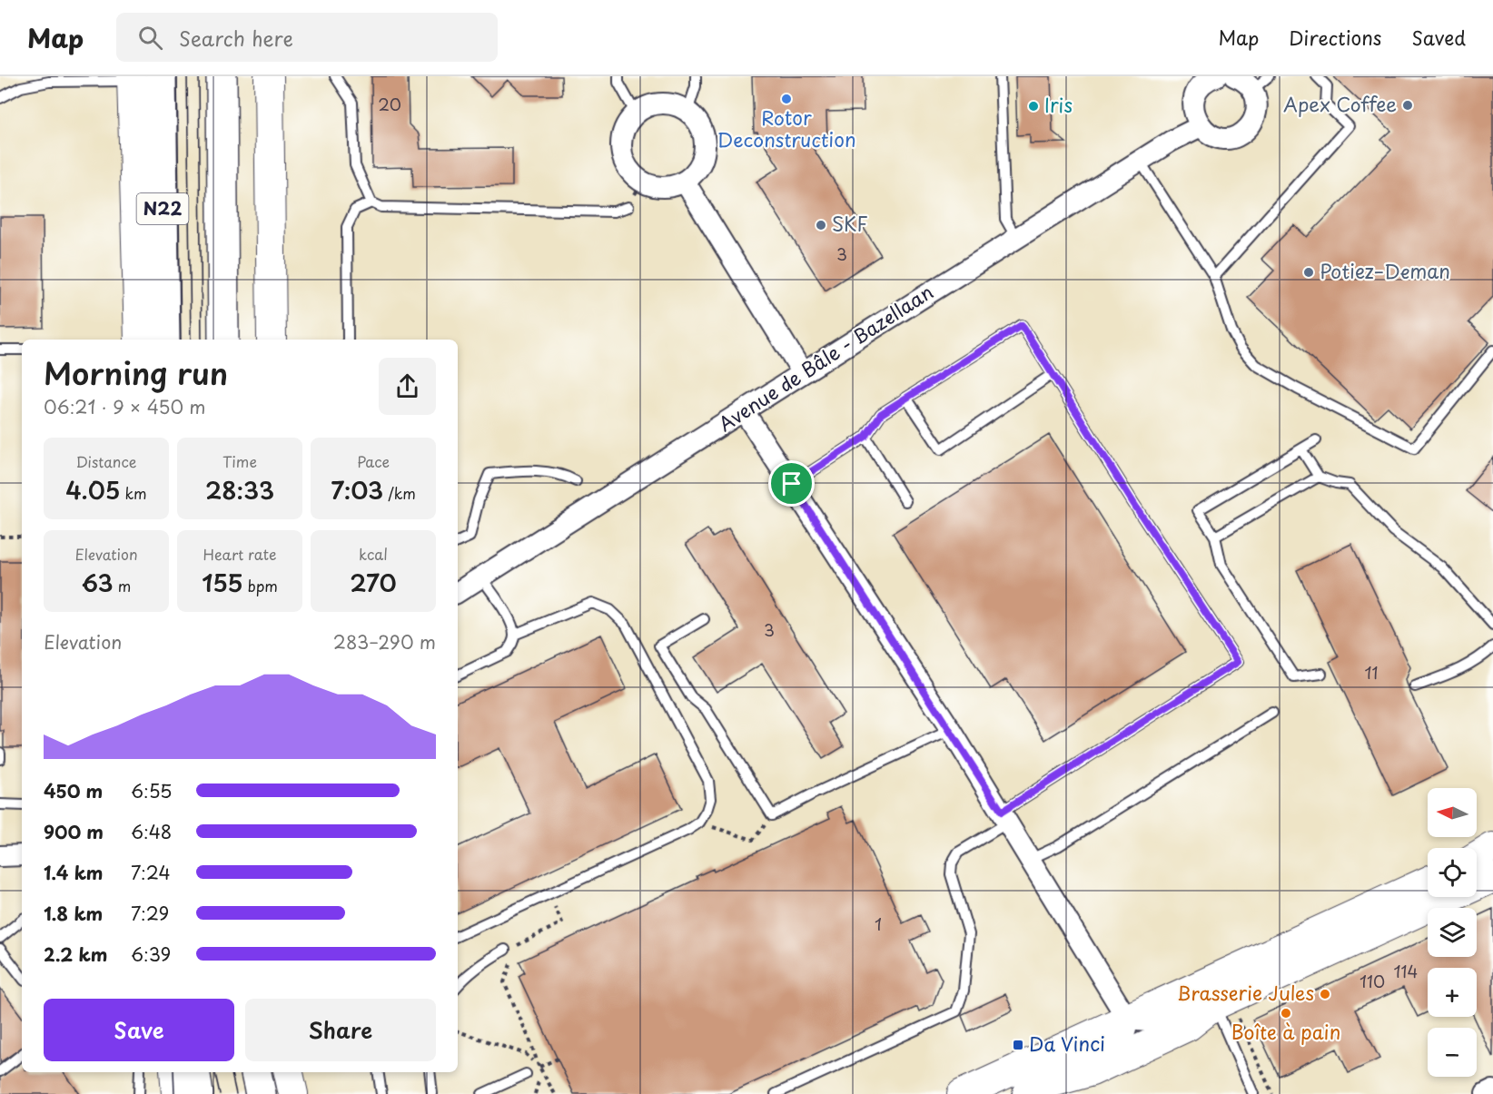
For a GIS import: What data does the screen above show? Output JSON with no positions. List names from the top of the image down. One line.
{"streets":{"main road":["N22"],"street":["Avenue de Bâle - Bazellaan"]},"places":{"other":["Rotor Deconstruction","Apex Coffee","Iris","SKF","Potiez–Deman","Brasserie Jules","Boîte à pain"],"transit":["Da Vinci"]},"house_numbers":["20","3","3","11","1","114","110"],"north":"left","page":{"header":"Map","search":"Search here","nav":["Map","Directions","Saved"],"heading":["Morning run","06:21 · 9 × 450 m"],"stats":[["Distance","4.05 km"],["Time","28:33"],["Pace","7:03 /km"],["Elevation","63 m"],["Heart rate","155 bpm"],["kcal","270"]],"chart":["Elevation","283–290 m"],"list":[{"name":"450 m","note":"6:55"},{"name":"900 m","note":"6:48"},{"name":"1.4 km","note":"7:24"},{"name":"1.8 km","note":"7:29"},{"name":"2.2 km","note":"6:39"}],"map_buttons":["+","−"],"buttons":["Save","Share"]}}
